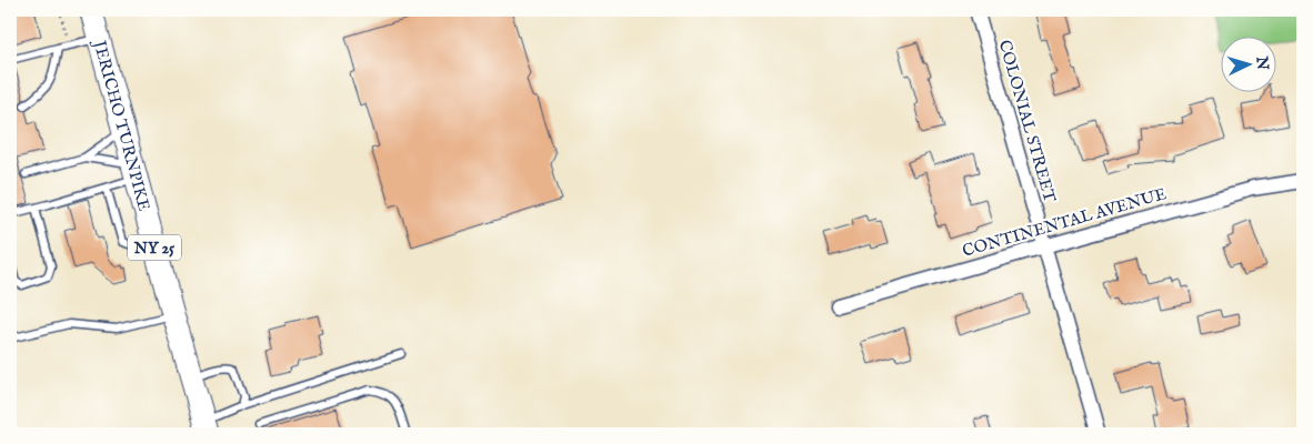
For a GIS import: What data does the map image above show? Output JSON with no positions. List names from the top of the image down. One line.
{"streets":{"main road":["JERICHO TURNPIKE","NY 25"],"street":["COLONIAL STREET","CONTINENTAL AVENUE"]},"crossings":[["COLONIAL STREET","CONTINENTAL AVENUE"]],"north":"right"}
